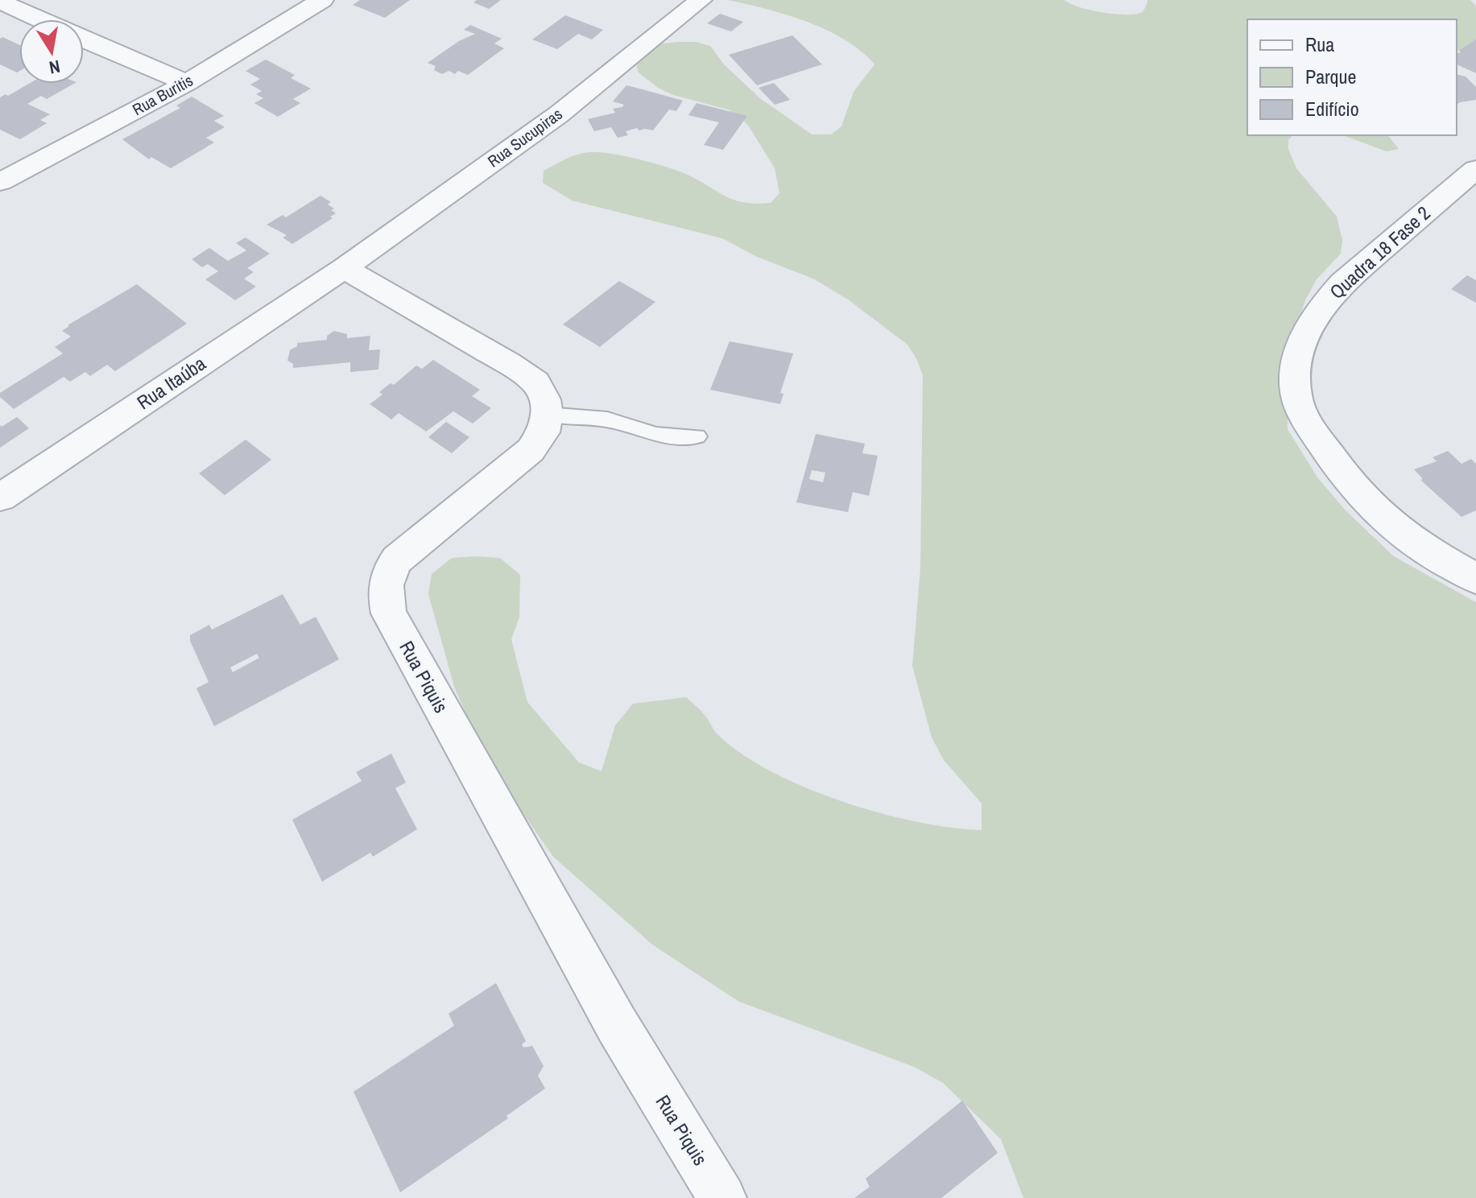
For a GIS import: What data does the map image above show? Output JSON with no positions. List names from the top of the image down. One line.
{"streets":{"street":["Rua Buritis","Rua Sucupiras","Quadra 18 Fase 2","Rua Itaúba","Rua Piquis"]},"crossings":[["Rua Sucupiras","Rua Itaúba"]],"legend":["Rua","Parque","Edifício"],"north":"bottom"}
